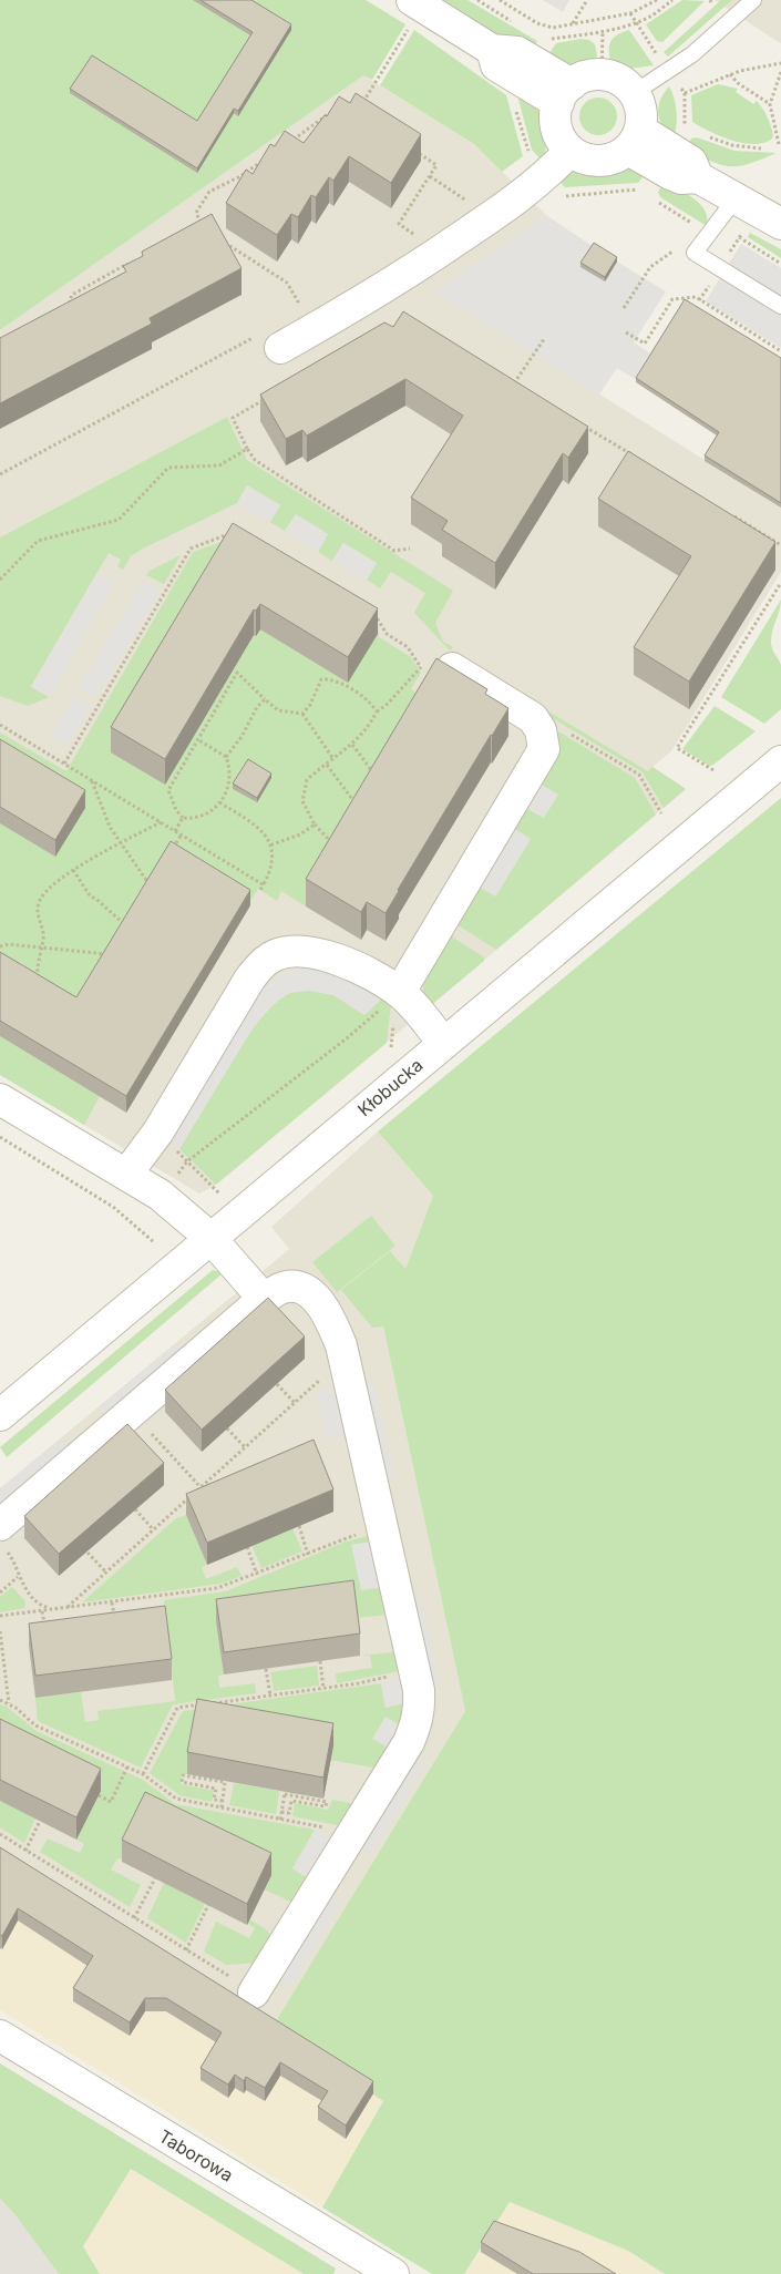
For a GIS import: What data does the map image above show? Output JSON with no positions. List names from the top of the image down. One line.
{"streets":{"street":["Kłobucka","Taborowa"]}}
